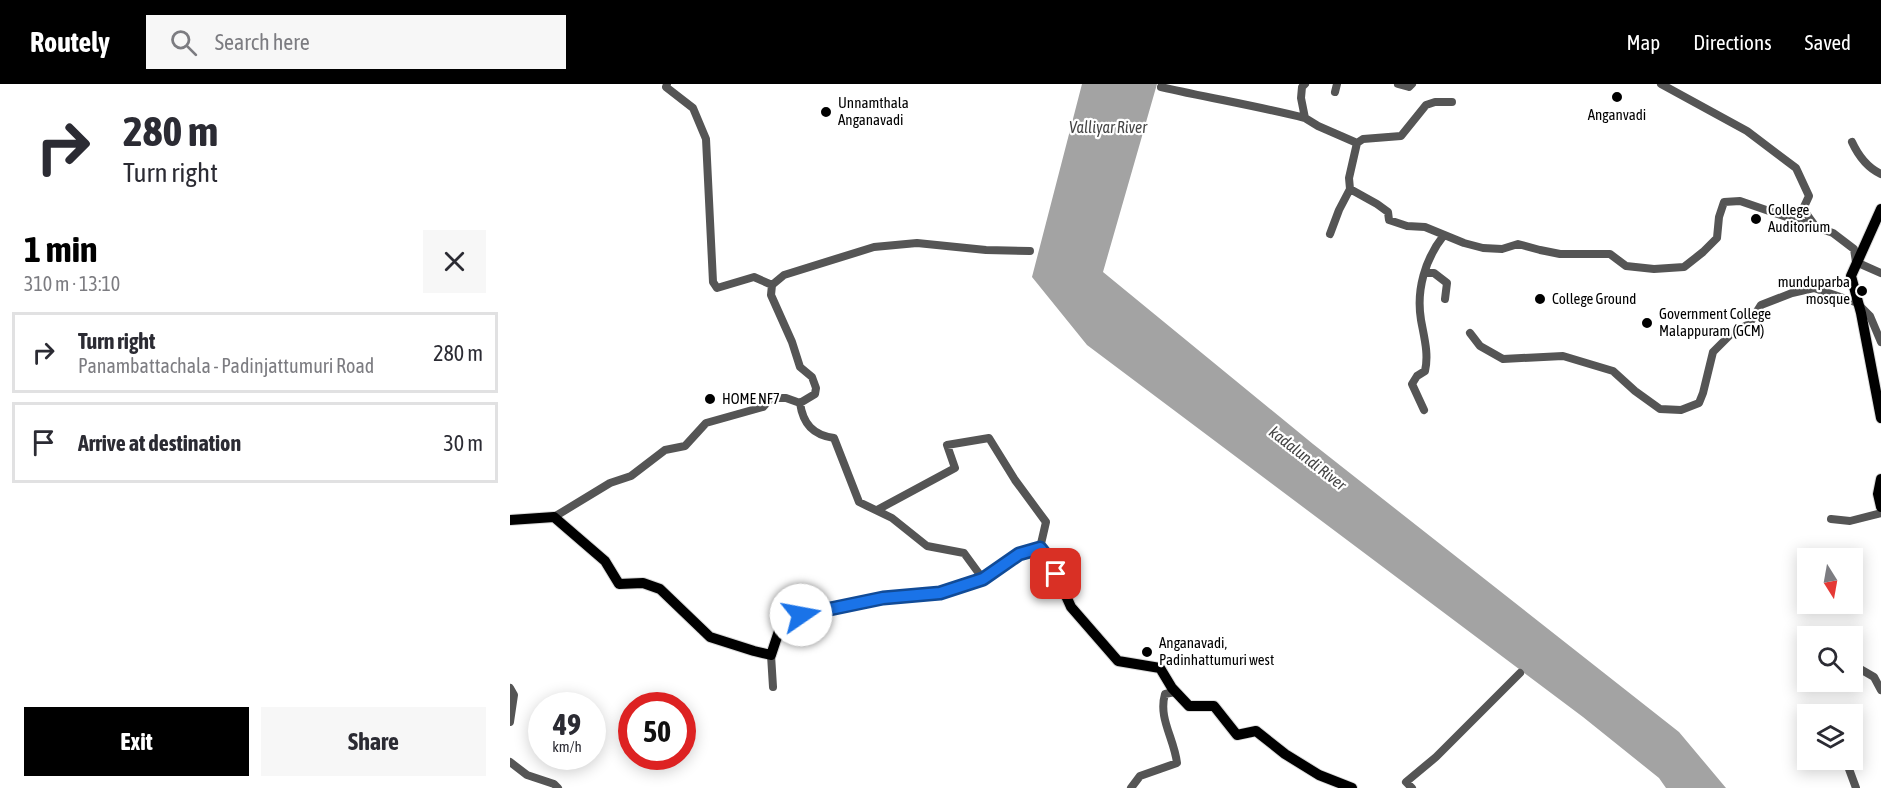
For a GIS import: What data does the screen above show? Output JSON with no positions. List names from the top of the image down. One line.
{"water":["Valliyar River","kadalundi River"],"places":["Anganvadi","Unnamthala Anganavadi","College Auditorium","munduparba mosque","College Ground","Government College Malappuram (GCM)","HOME NF7","Anganavadi, Padinhattumuri west"],"north":"bottom","page":{"header":"Routely","search":"Search here","nav":["Map","Directions","Saved"],"turn":["280 m","Turn right"],"heading":["1 min","310 m · 13:10"],"list":[{"name":"Turn right","note":"Panambattachala - Padinjattumuri Road","value":"280 m"},{"name":"Arrive at destination","value":"30 m"}],"speed":"49 km/h","limit":"50","buttons":["Exit","Share"]}}
